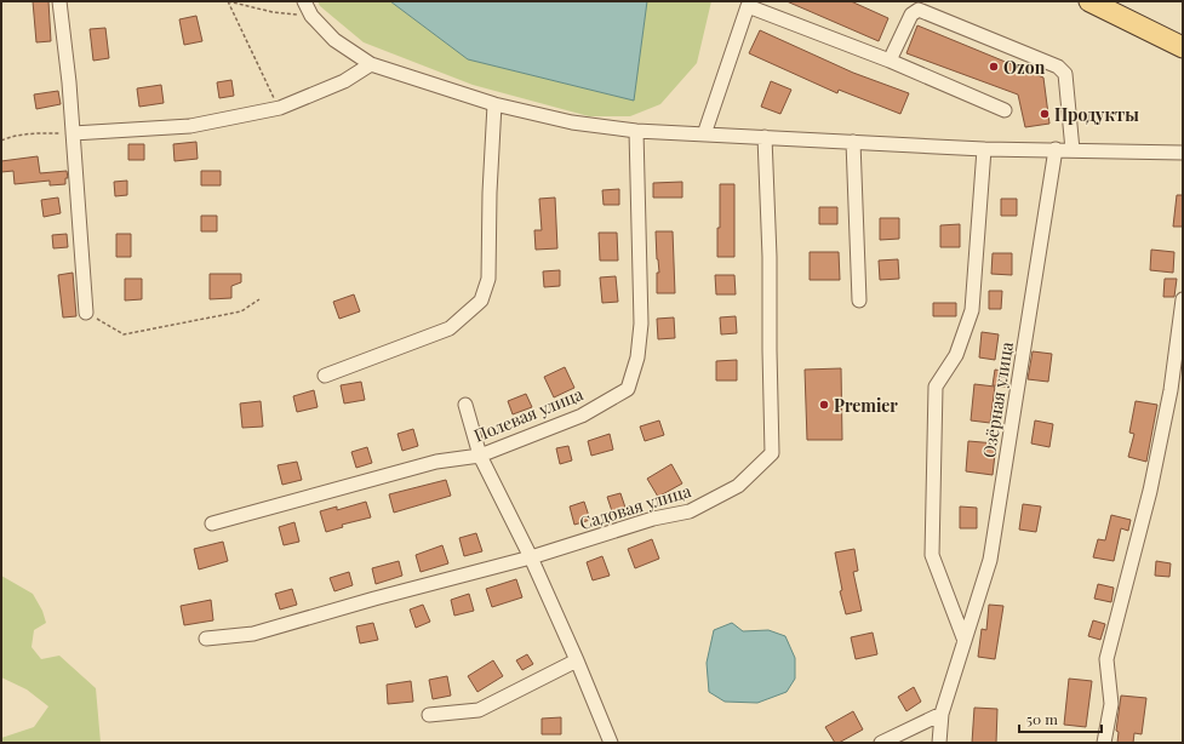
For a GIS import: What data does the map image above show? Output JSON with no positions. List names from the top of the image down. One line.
{"streets":{"street":["Озёрная улица","Полевая улица","Садовая улица"]},"places":["Ozon","Продукты","Premier"],"scale_bar":"50 m"}
